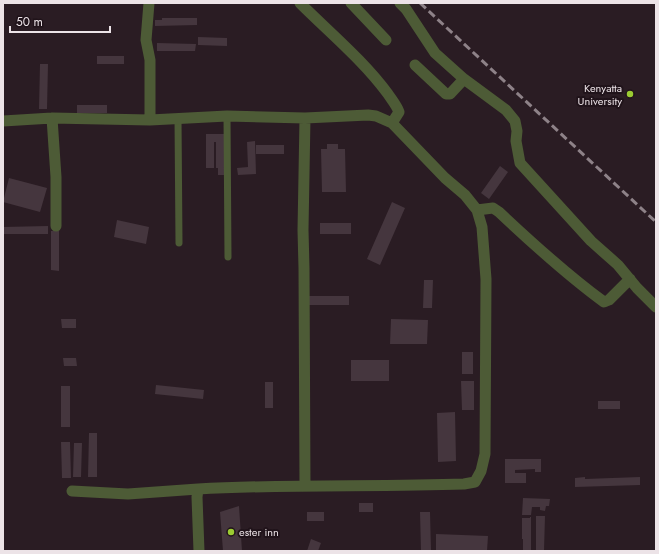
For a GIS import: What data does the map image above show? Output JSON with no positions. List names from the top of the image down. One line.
{"places":["Kenyatta University","ester inn"],"scale_bar":"50 m"}
